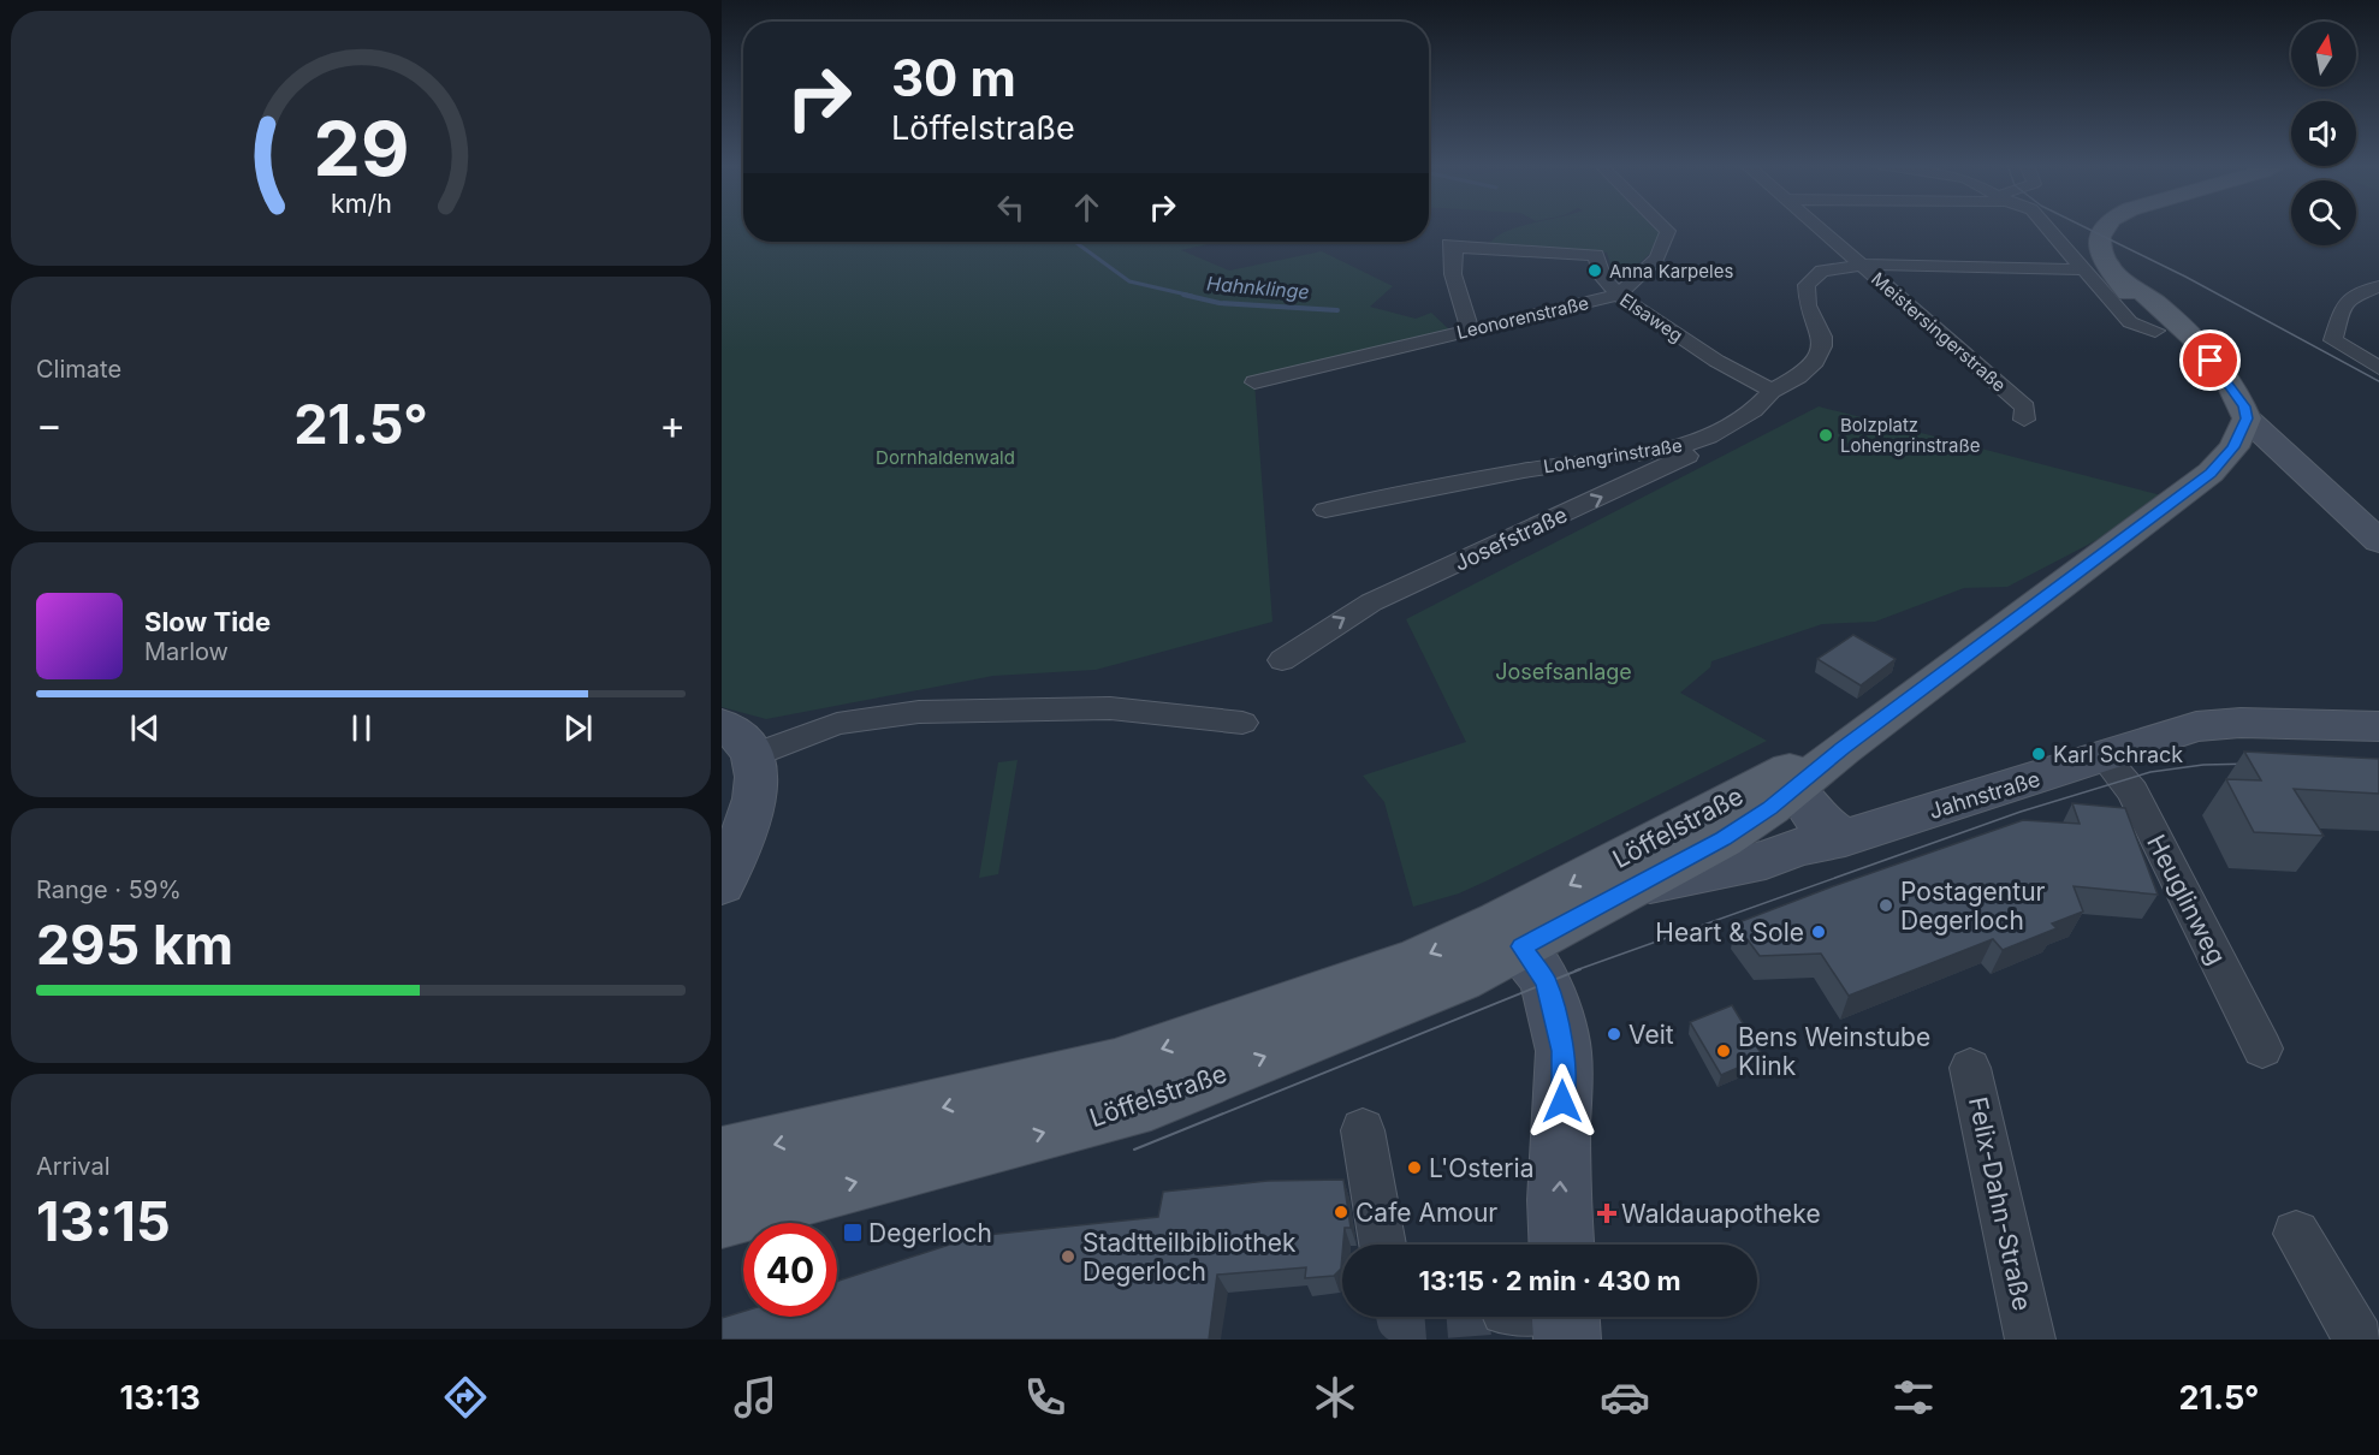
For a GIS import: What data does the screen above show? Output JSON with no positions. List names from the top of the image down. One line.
{"streets":{"main road":["Jahnstraße","Löffelstraße"],"street":["Leonorenstraße","Elsaweg","Meistersingerstraße","Lohengrinstraße","Josefstraße","Heuglinweg","Felix-Dahn-Straße"]},"crossings":[["Leonorenstraße","Elsaweg"],["Elsaweg","Lohengrinstraße"],["Meistersingerstraße","Lohengrinstraße"],["Lohengrinstraße","Josefstraße"],["Jahnstraße","Löffelstraße"],["Jahnstraße","Heuglinweg"]],"one_way":["Josefstraße"],"water":["Hahnklinge"],"parks":["Dornhaldenwald","Josefsanlage"],"places":{"other":["Anna Karpeles","Bolzplatz Lohengrinstraße","Karl Schrack","Postagentur Degerloch","Heart & Sole","Veit","Bens Weinstube Klink","L'Osteria","Cafe Amour","Stadtteilbibliothek Degerloch"],"health":["Waldauapotheke"],"transit":["Degerloch"]},"north":"top","page":{"turn":["30 m","Löffelstraße"],"tile":["Climate",["Range · 59%","295 km"],["Arrival","13:15"]],"heat":["−","21.5°","+"],"song":["Slow Tide","Marlow"],"limit":"40","trip":"13:15 · 2 min · 430 m","tabs":["13:13","21.5°"],"gauge":["29","km/h"]}}
